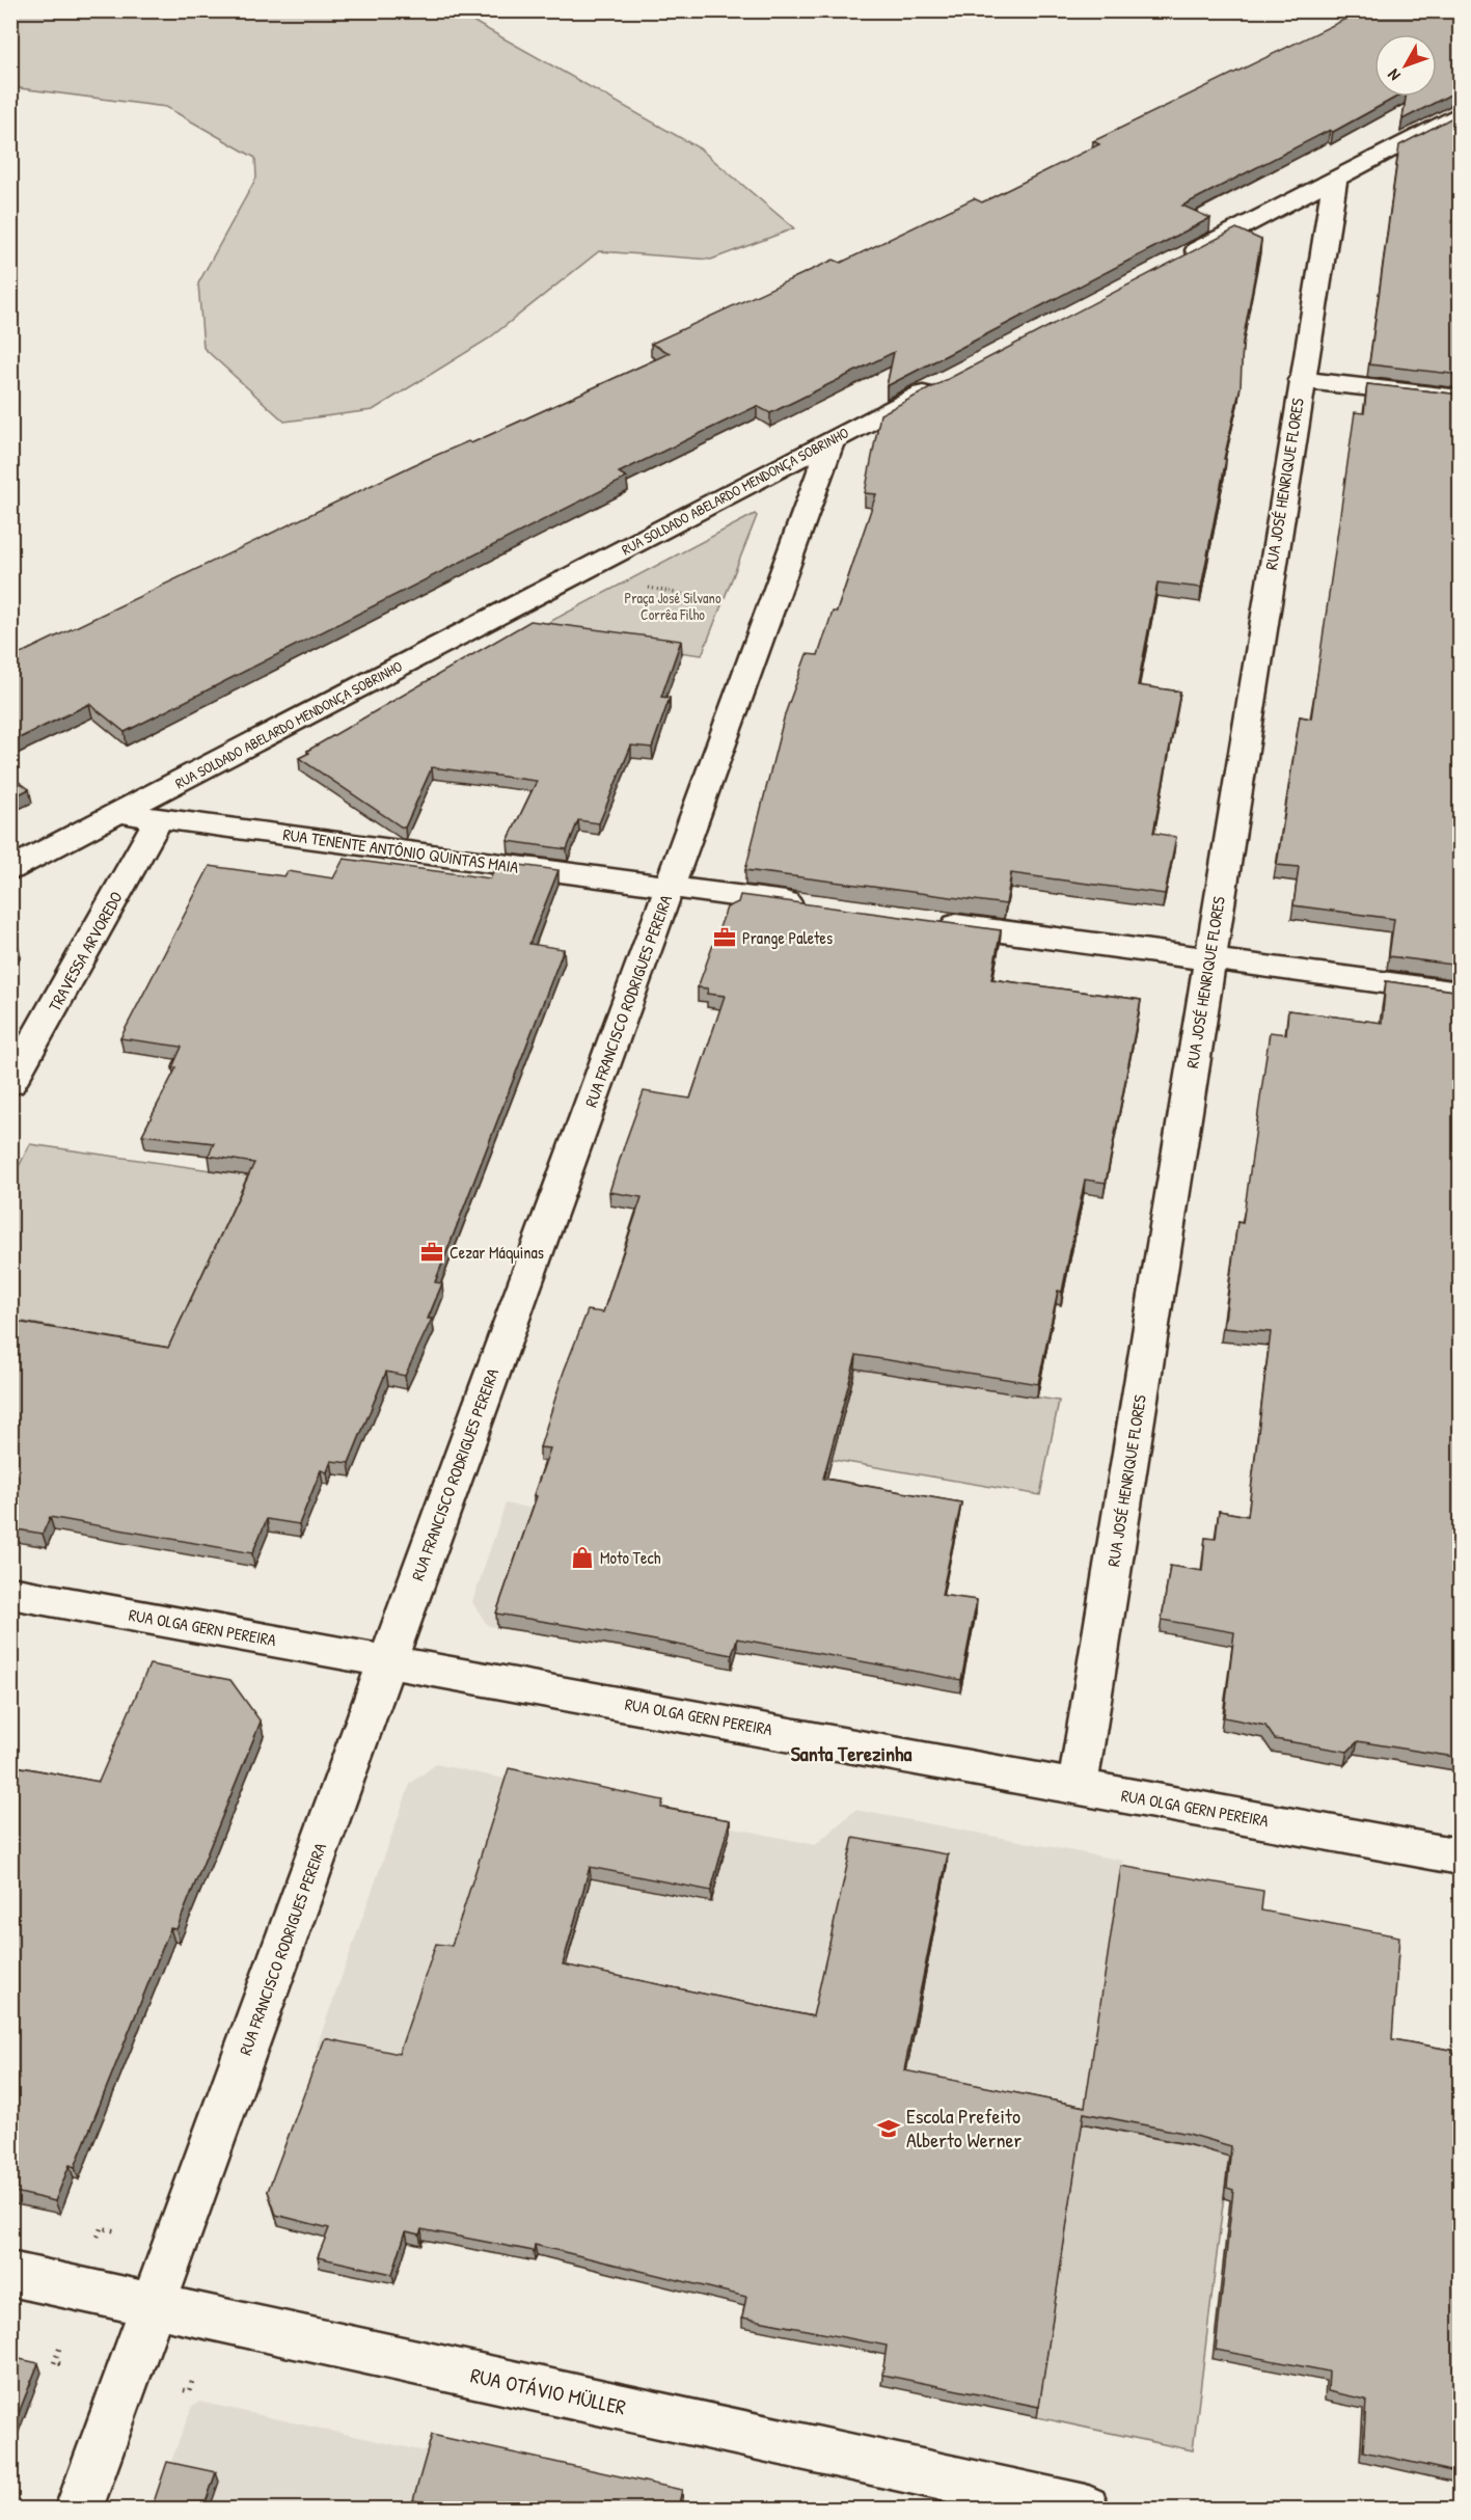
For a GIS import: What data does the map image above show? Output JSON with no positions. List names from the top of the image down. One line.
{"streets":{"street":["RUA JOSÉ HENRIQUE FLORES","RUA SOLDADO ABELARDO MENDONÇA SOBRINHO","RUA TENENTE ANTÔNIO QUINTAS MAIA","TRAVESSA ARVOREDO","RUA FRANCISCO RODRIGUES PEREIRA","RUA OLGA GERN PEREIRA","RUA OTÁVIO MÜLLER"]},"crossings":[["RUA JOSÉ HENRIQUE FLORES","RUA OLGA GERN PEREIRA"],["RUA SOLDADO ABELARDO MENDONÇA SOBRINHO","RUA TENENTE ANTÔNIO QUINTAS MAIA"],["RUA SOLDADO ABELARDO MENDONÇA SOBRINHO","RUA FRANCISCO RODRIGUES PEREIRA"],["RUA TENENTE ANTÔNIO QUINTAS MAIA","TRAVESSA ARVOREDO"],["RUA TENENTE ANTÔNIO QUINTAS MAIA","RUA FRANCISCO RODRIGUES PEREIRA"],["RUA FRANCISCO RODRIGUES PEREIRA","RUA OLGA GERN PEREIRA"],["RUA FRANCISCO RODRIGUES PEREIRA","RUA OTÁVIO MÜLLER"]],"districts":["Santa Terezinha"],"parks":["Praça José Silvano Corrêa Filho"],"places":{"office":["Prange Paletes","Cezar Máquinas"],"shop":["Moto Tech"],"school or university":["Escola Prefeito Alberto Werner"]},"north":"bottom left"}
